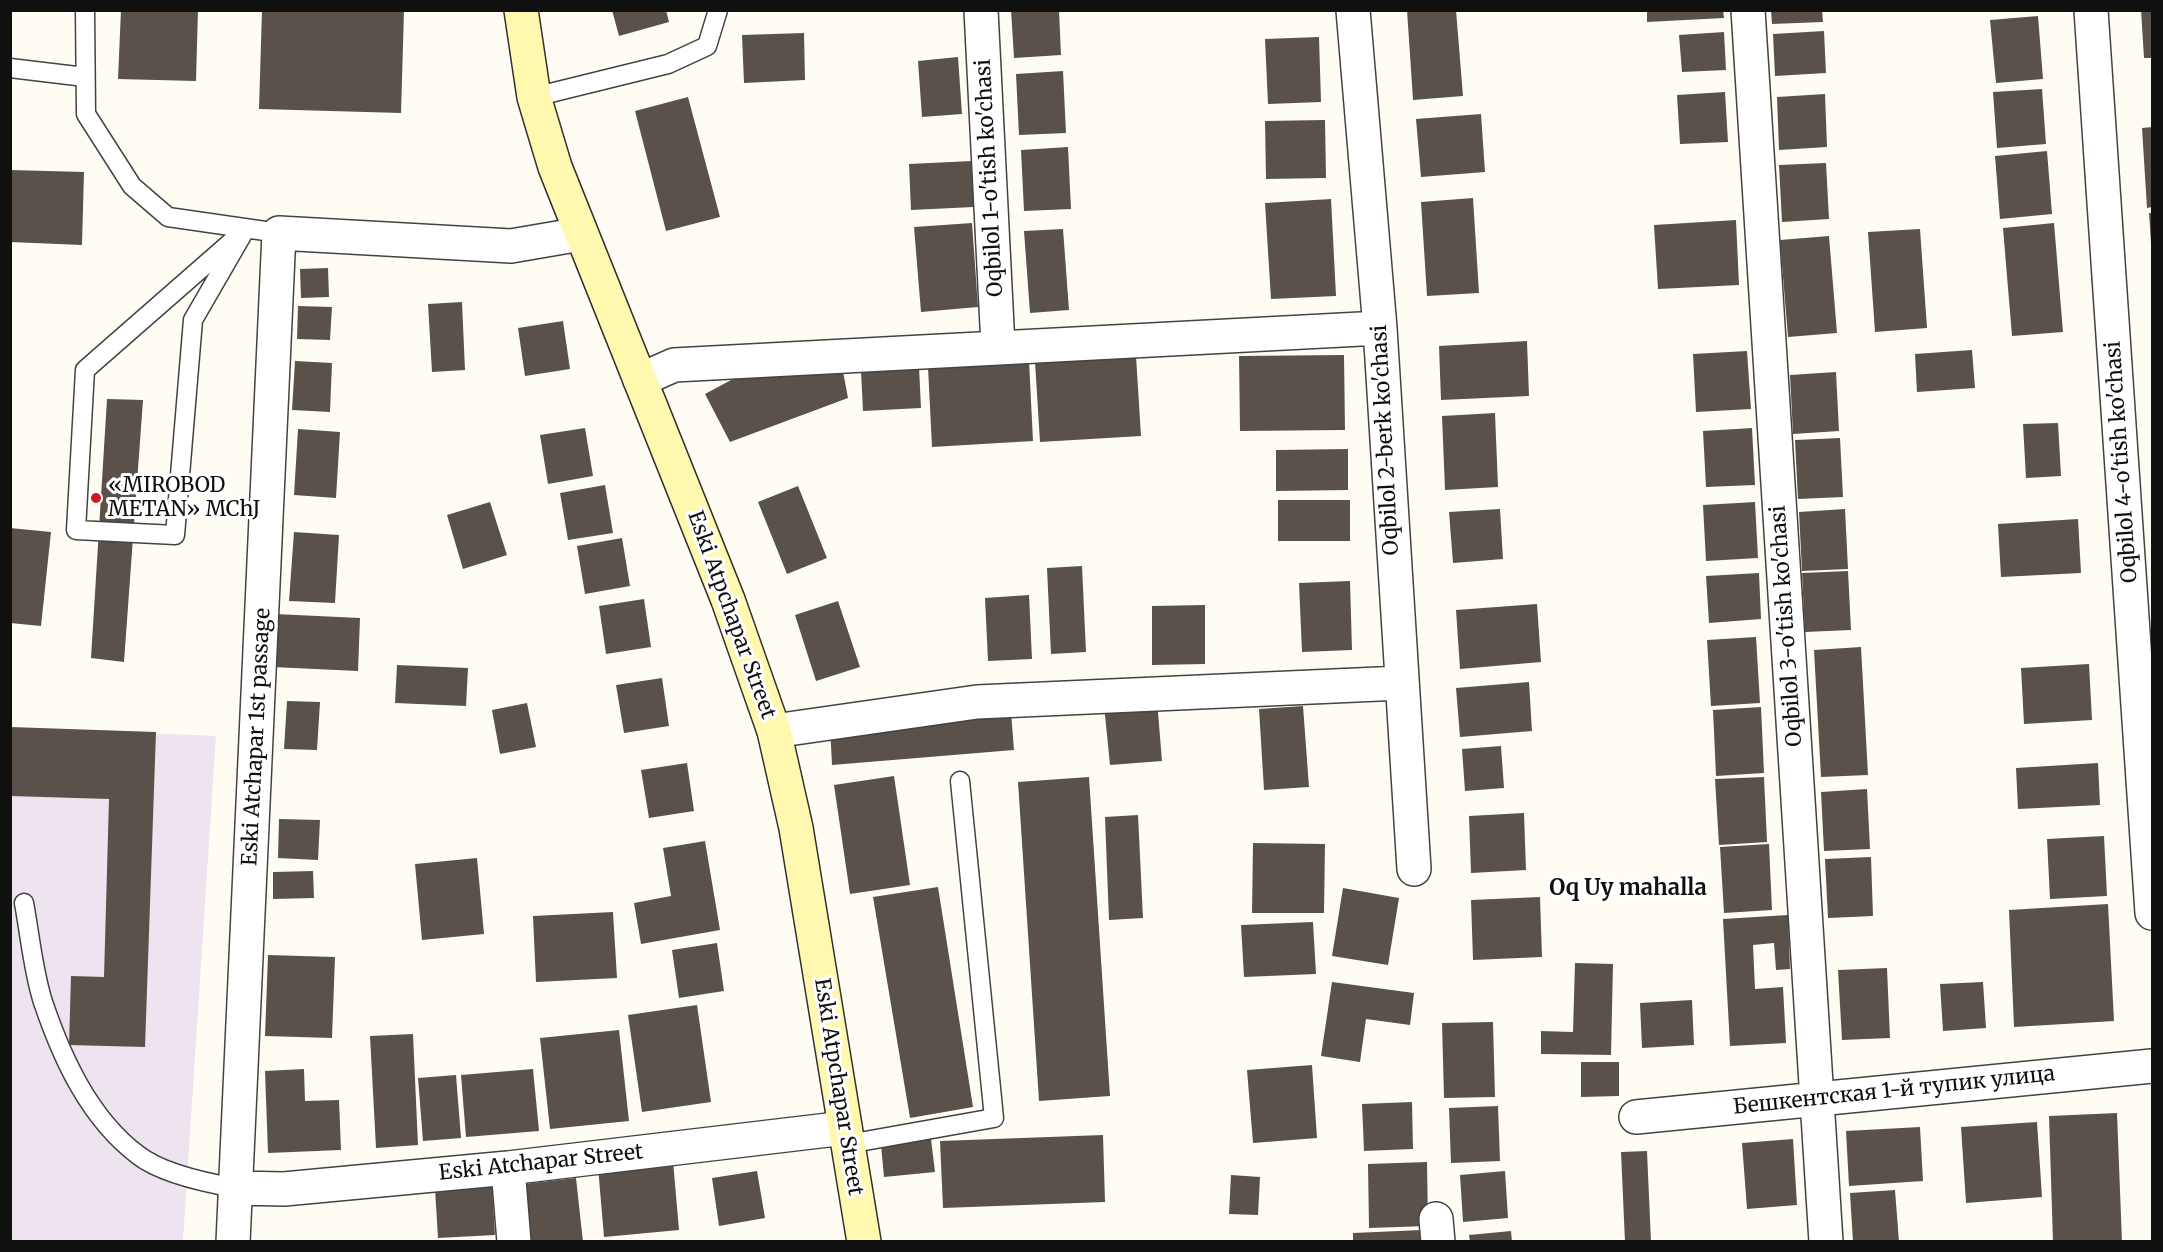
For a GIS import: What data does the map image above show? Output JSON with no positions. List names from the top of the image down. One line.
{"streets":{"street":["Oqbilol 1-o'tish ko'chasi","Oqbilol 2-berk ko'chasi","Oqbilol 4-o'tish ko'chasi","Eski Atpchapar Street","Oqbilol 3-o'tish ko'chasi","Eski Atchapar 1st passage","Бешкентская 1-й тупик улица","Eski Atchapar Street"]},"crossings":[["Eski Atpchapar Street","Eski Atchapar Street"],["Oqbilol 3-o'tish ko'chasi","Бешкентская 1-й тупик улица"],["Eski Atchapar 1st passage","Eski Atchapar Street"]],"districts":["Oq Uy mahalla"],"places":["«MIROBOD METAN» MChJ"]}
